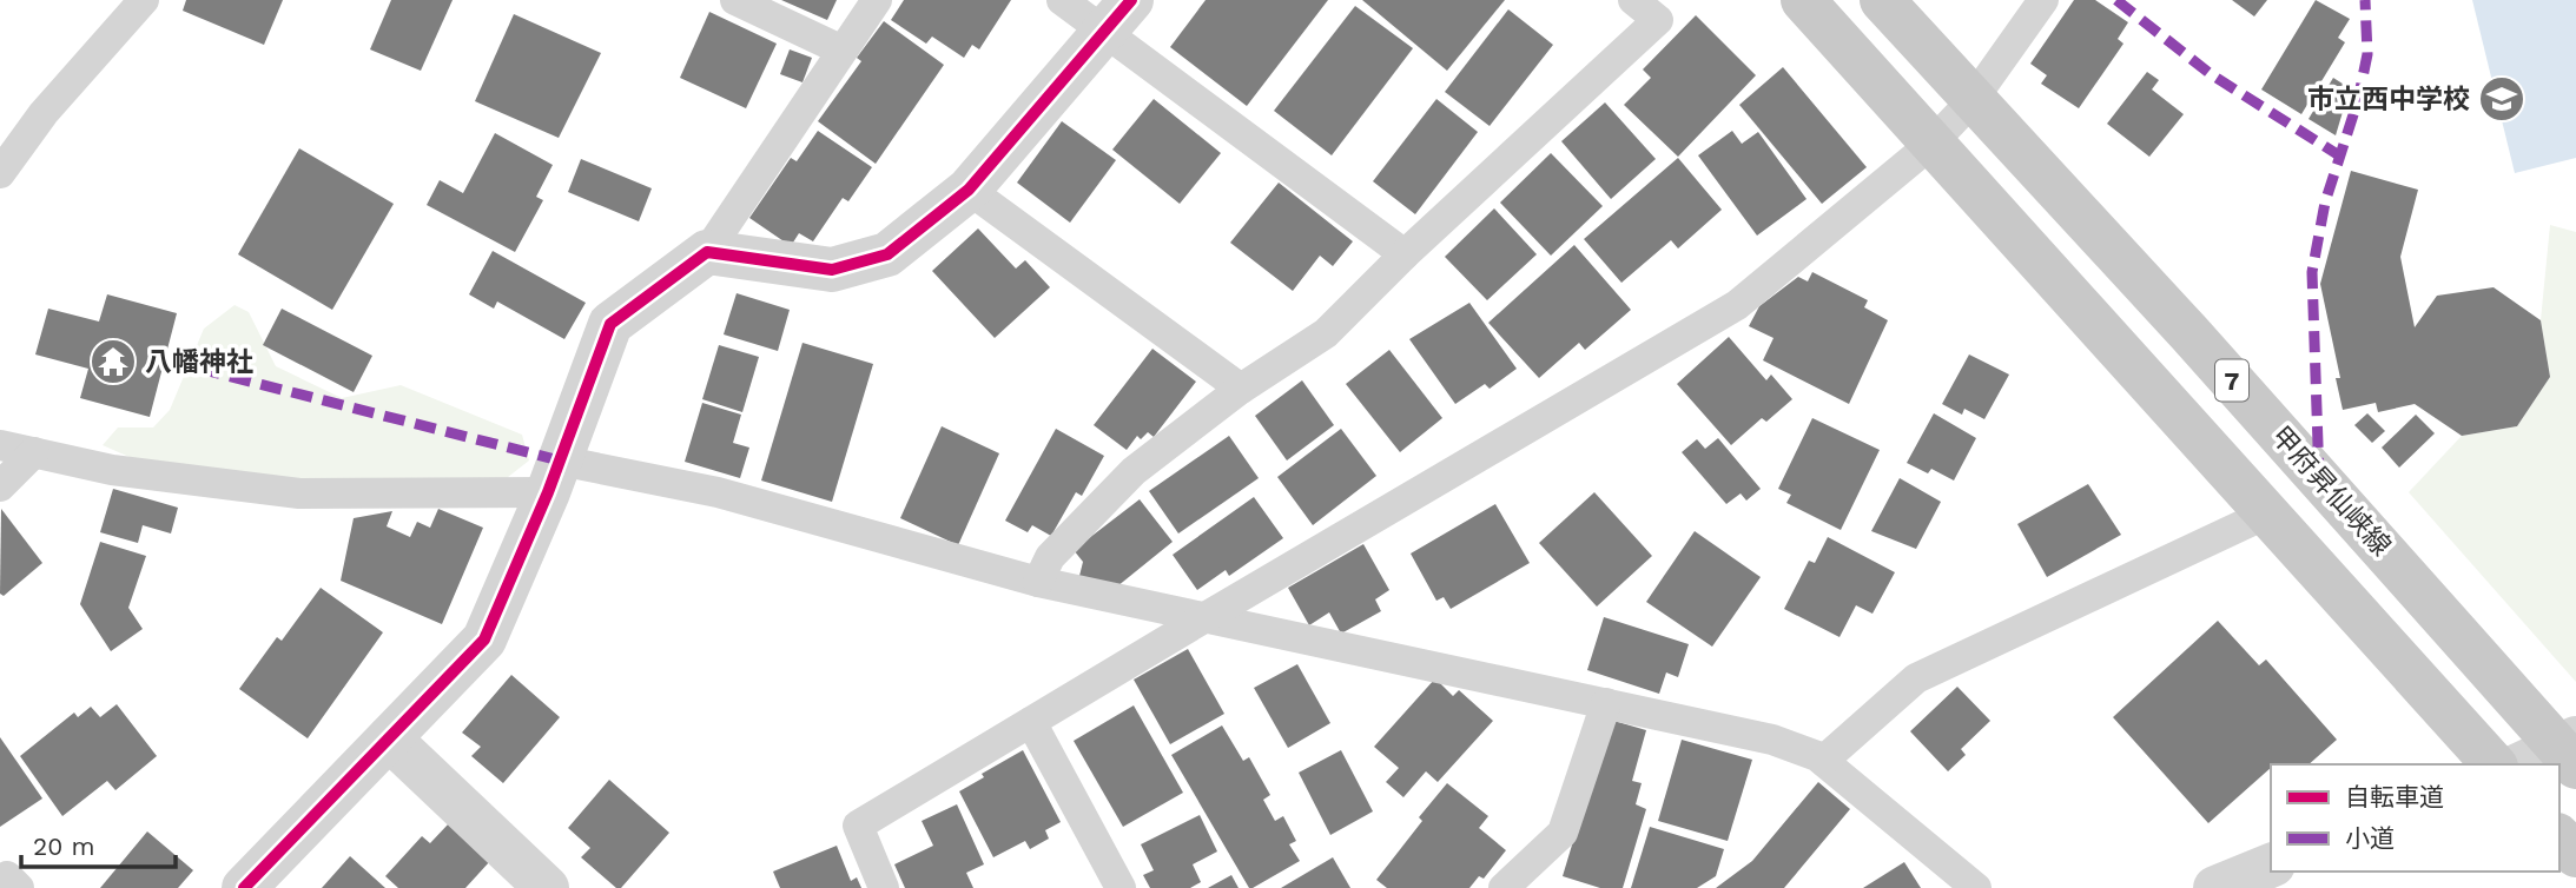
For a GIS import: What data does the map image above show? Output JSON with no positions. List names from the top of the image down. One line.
{"streets":{"main road":["7","甲府昇仙峡線"]},"places":{"school or university":["市立西中学校"],"temple":["八幡神社"]},"legend":["自転車道","小道"],"scale_bar":"20 m"}
